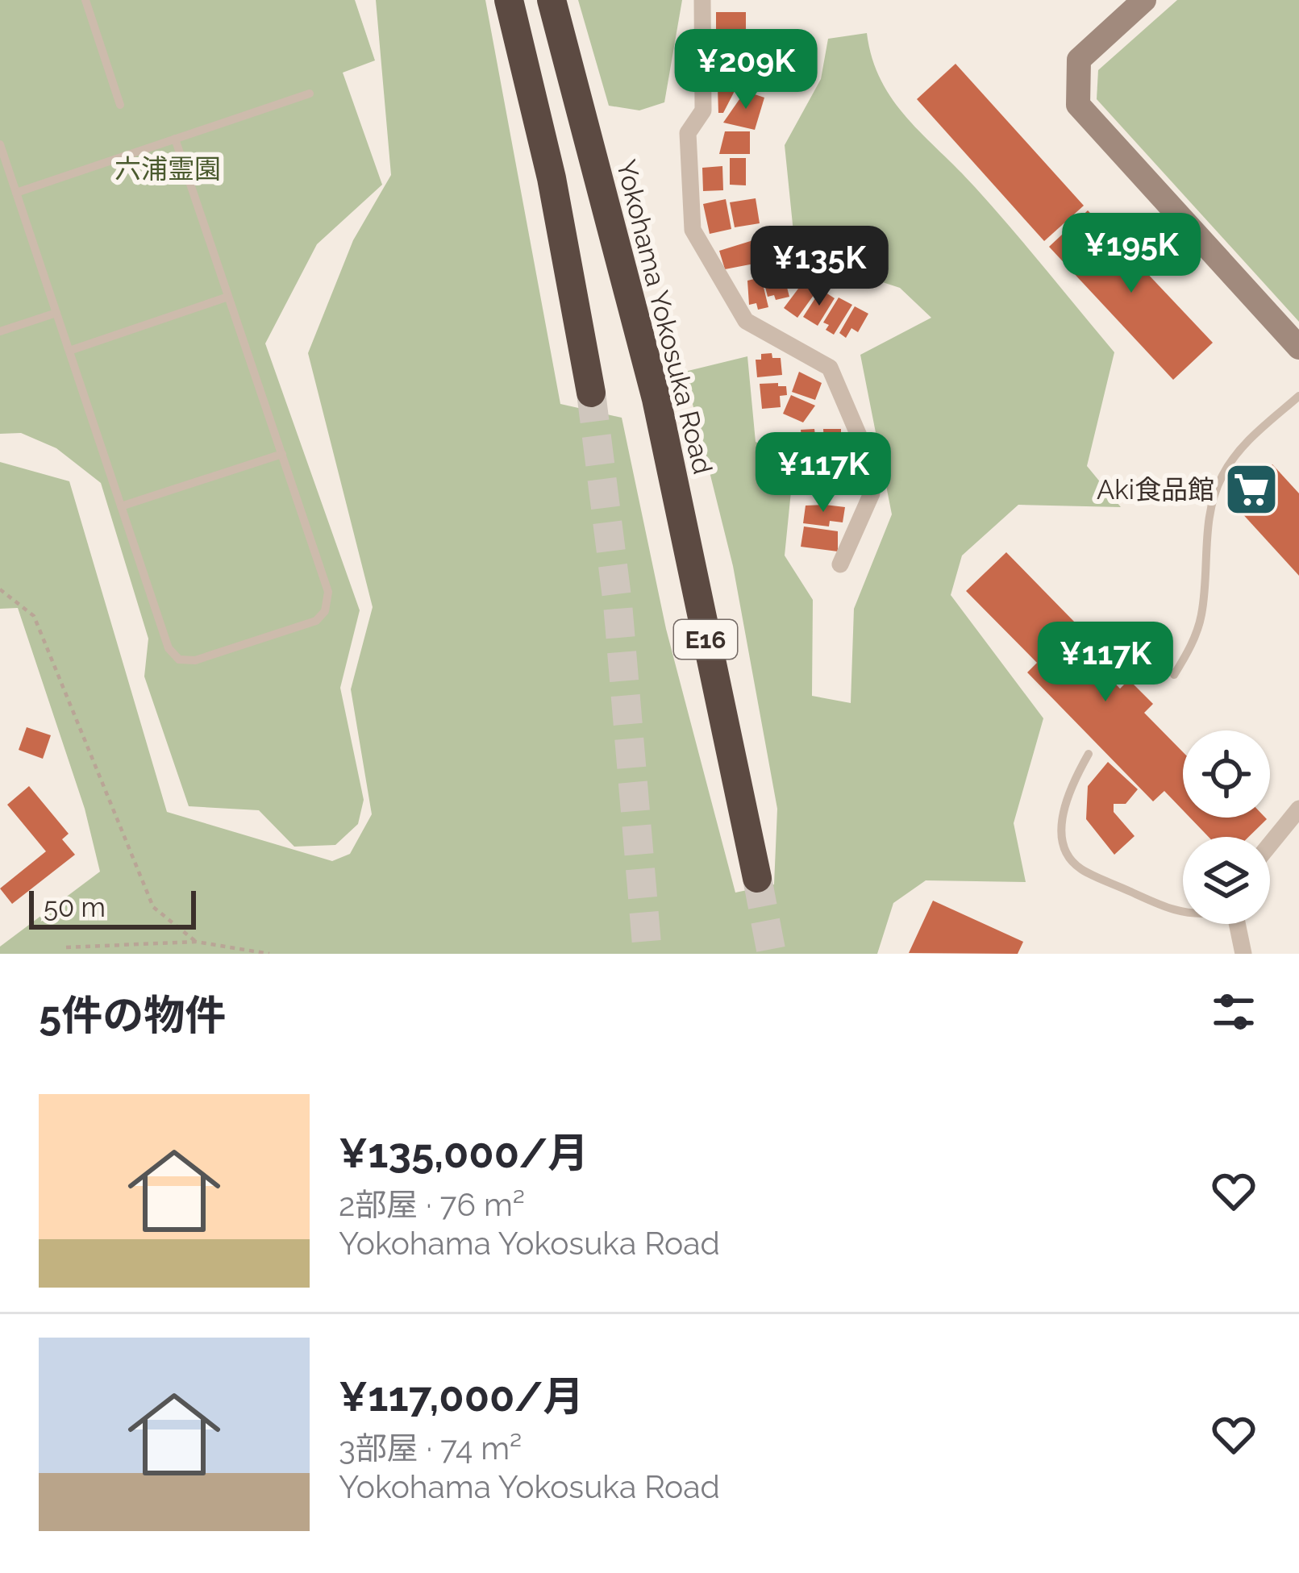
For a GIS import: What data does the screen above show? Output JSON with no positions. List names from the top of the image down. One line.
{"streets":{"highway":["Yokohama Yokosuka Road","E16"]},"parks":["六浦霊園"],"places":{"supermarket":["Aki食品館"]},"scale_bar":"50 m","page":{"price":["¥209K","¥195K","¥135K","¥117K","¥117K"],"scale":"50 m","heading":"5件の物件","list":[{"name":"¥135,000/月","note":"2部屋 · 76 m² · Yokohama Yokosuka Road"},{"name":"¥117,000/月","note":"3部屋 · 74 m² · Yokohama Yokosuka Road"}]}}
